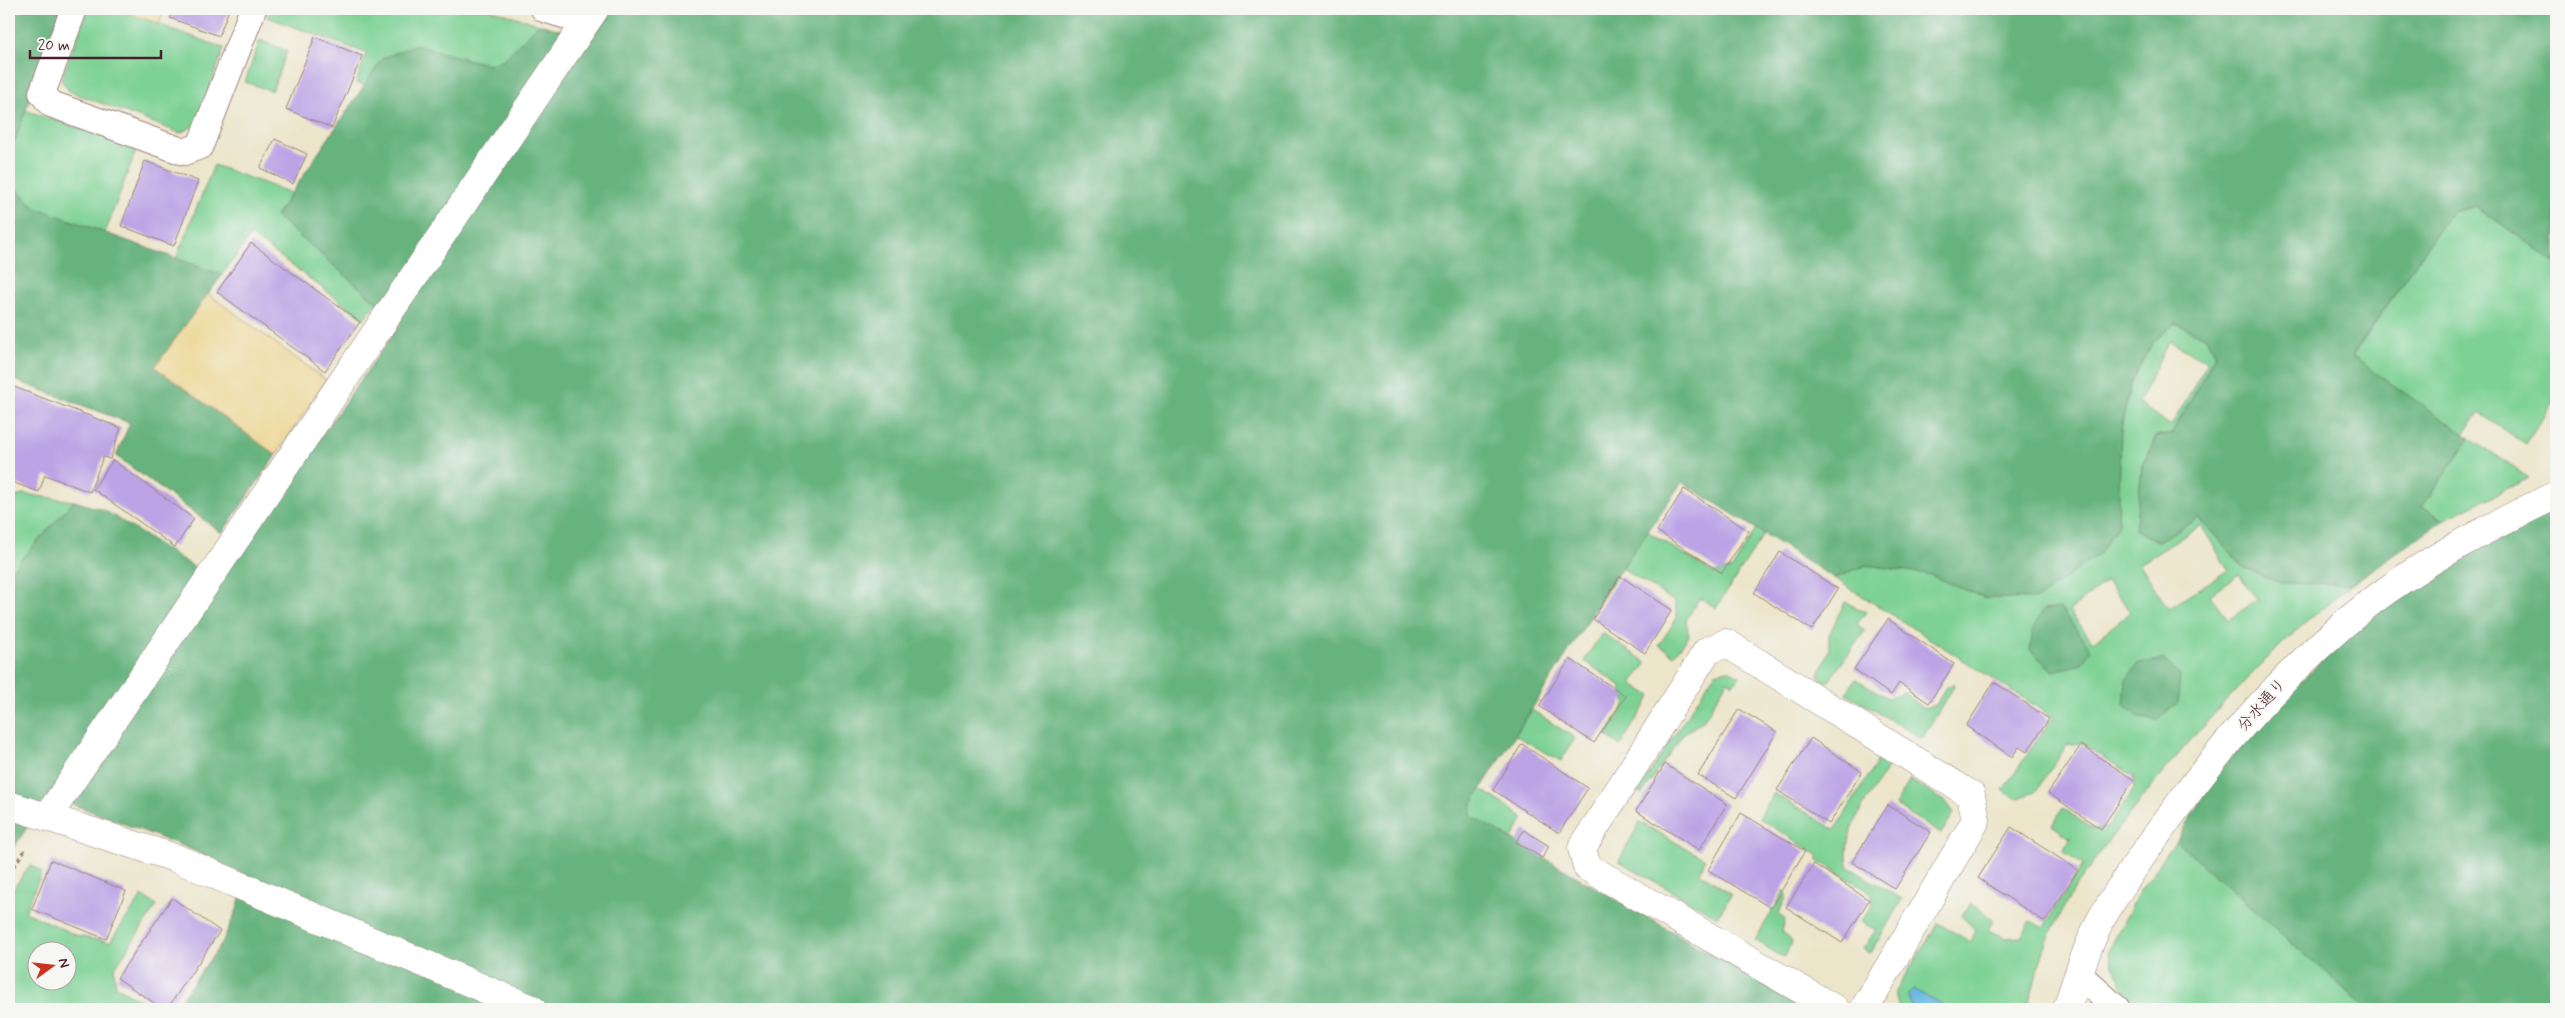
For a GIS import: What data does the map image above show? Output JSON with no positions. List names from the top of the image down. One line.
{"streets":{"street":["分水通り"]},"scale_bar":"20 m","north":"right"}
